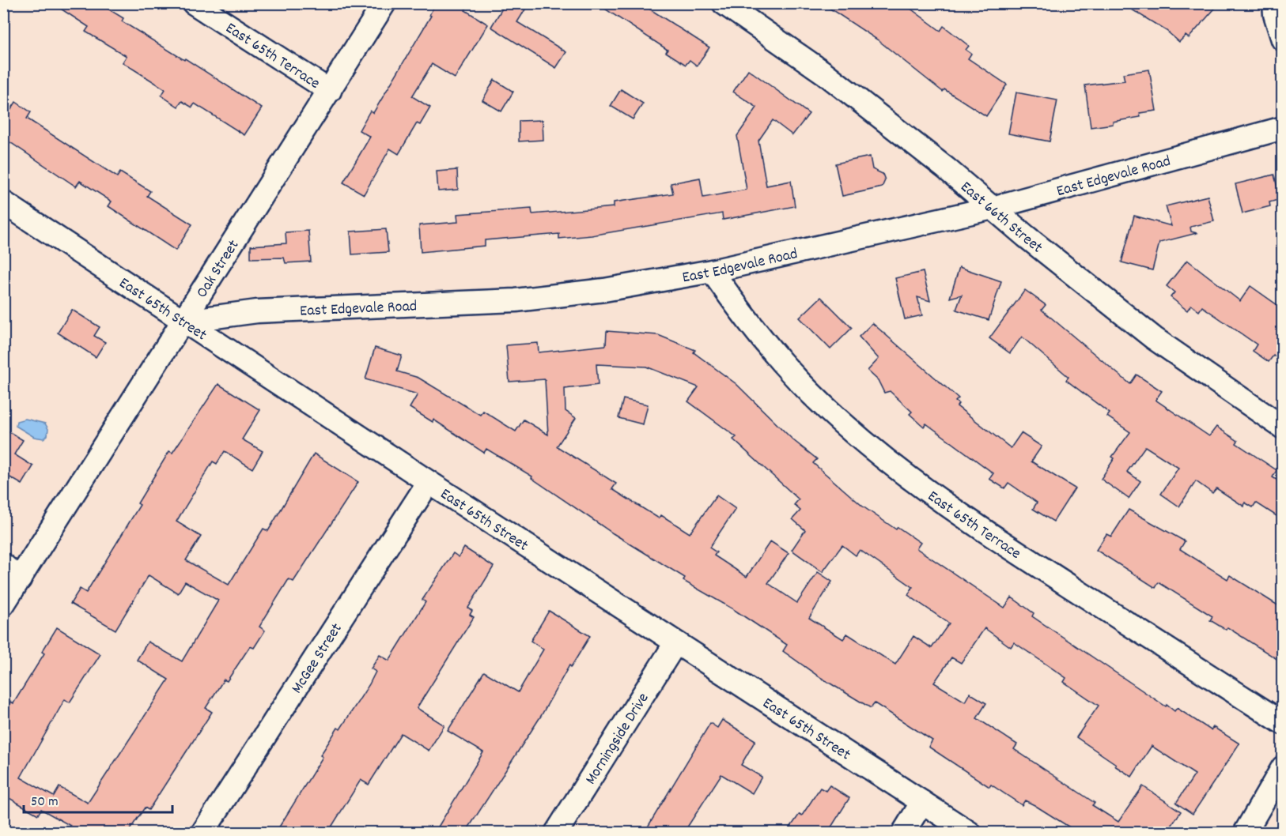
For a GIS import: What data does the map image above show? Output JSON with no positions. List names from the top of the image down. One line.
{"streets":{"street":["East 65th Terrace","East Edgevale Road","East 66th Street","Oak Street","East 65th Street","McGee Street","Morningside Drive"]},"crossings":[["East 65th Terrace","East Edgevale Road"],["East 65th Terrace","Oak Street"],["East Edgevale Road","East 66th Street"],["East Edgevale Road","Oak Street"],["East Edgevale Road","East 65th Street"],["Oak Street","East 65th Street"],["East 65th Street","McGee Street"],["East 65th Street","Morningside Drive"]],"scale_bar":"50 m"}
